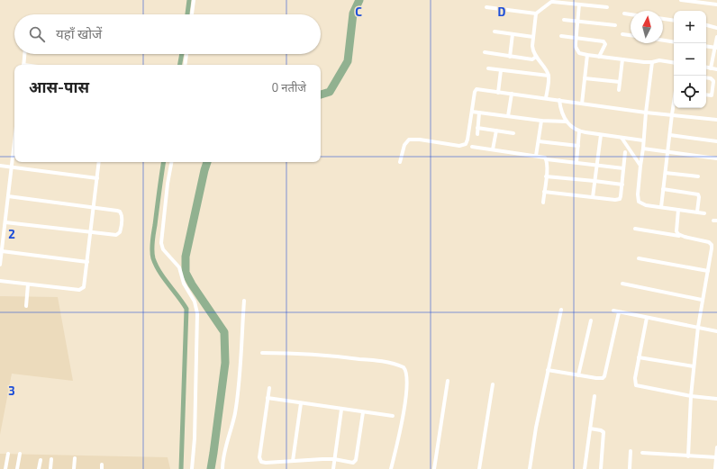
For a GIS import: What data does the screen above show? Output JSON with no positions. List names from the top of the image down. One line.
{"north":"top","page":{"map_buttons":["+","−"],"search":"यहाँ खोजें","heading":["आस-पास","0 नतीजे"]},"grid":{"columns":["C","D"],"rows":["2","3"]}}
